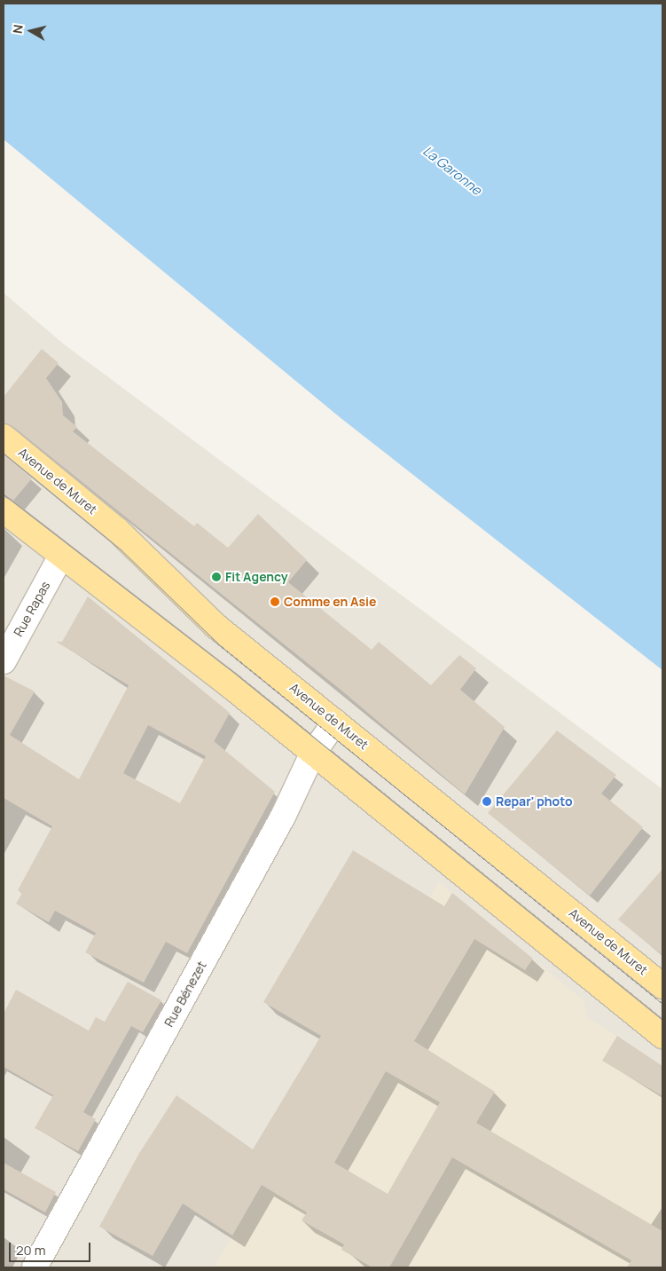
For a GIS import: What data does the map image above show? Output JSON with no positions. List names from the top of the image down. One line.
{"streets":{"main road":["Avenue de Muret"],"street":["Rue Rapas","Rue Bénezet"]},"crossings":[["Avenue de Muret","Rue Bénezet"]],"water":["La Garonne"],"places":["Fit Agency","Comme en Asie","Repar' photo"],"scale_bar":"20 m","north":"left"}
